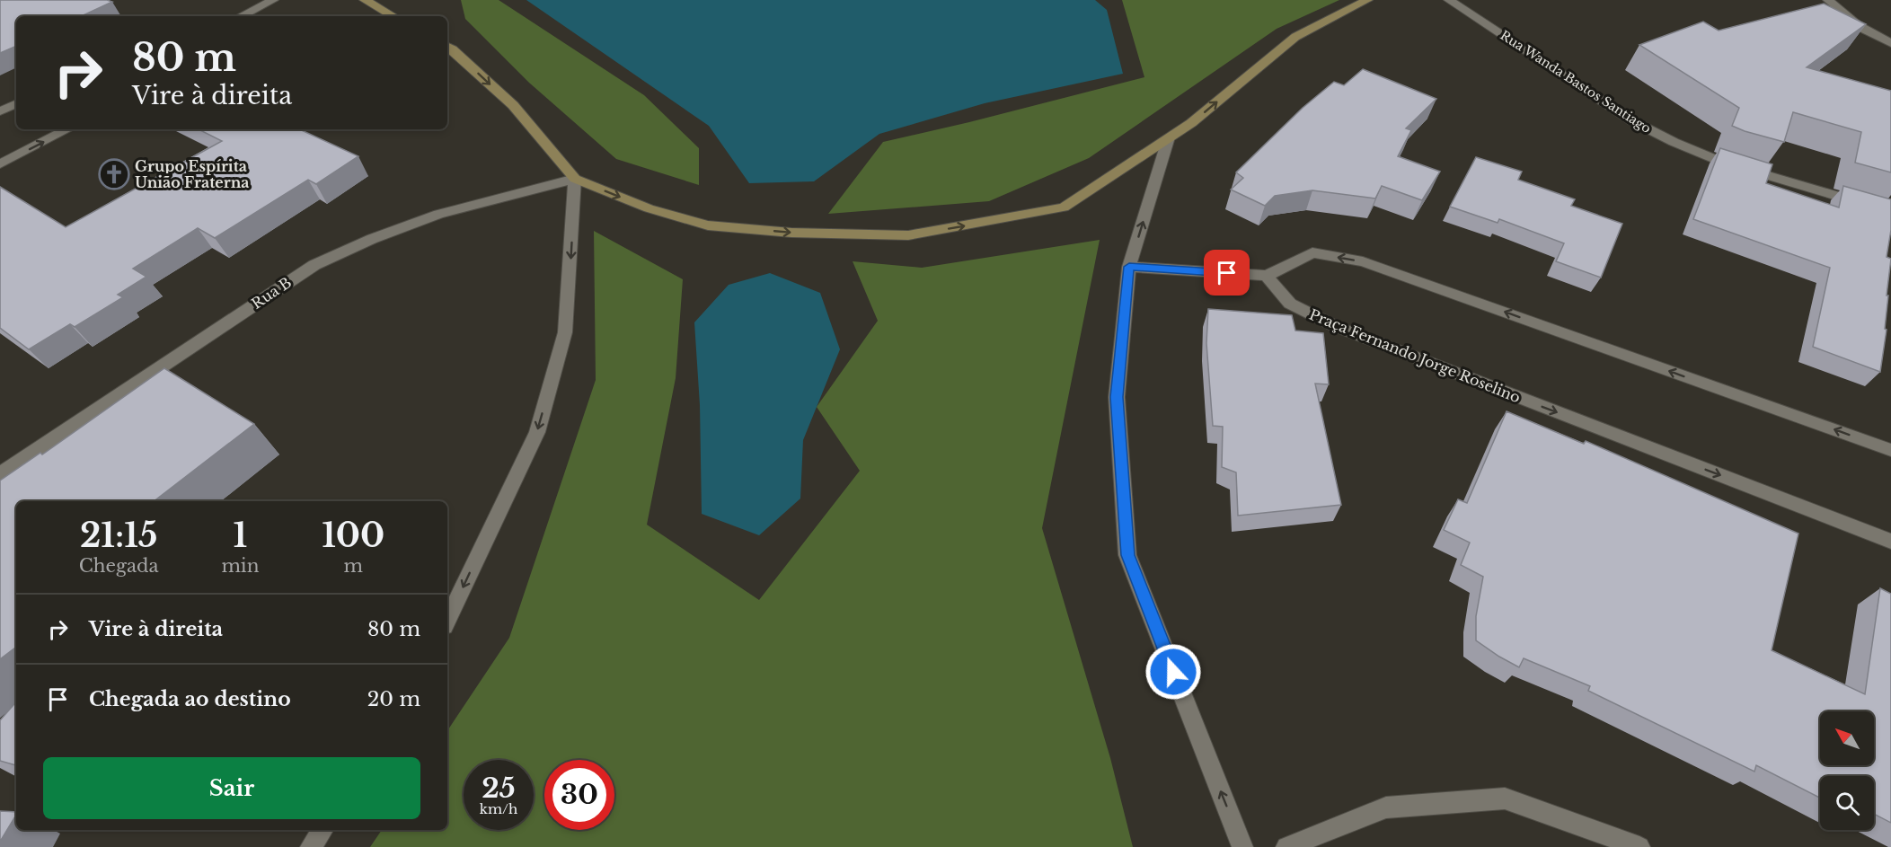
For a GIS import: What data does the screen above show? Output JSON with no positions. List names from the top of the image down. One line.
{"streets":{"street":["Rua Wanda Bastos Santiago","Rua B","Praça Fernando Jorge Roselino"]},"places":{"church":["Grupo Espírita União Fraterna"]},"north":"top left","page":{"turn":["80 m","Vire à direita"],"eta":["21:15","Chegada","1","min","100","m"],"list":[{"name":"Vire à direita","value":"80 m"},{"name":"Chegada ao destino","value":"20 m"}],"buttons":"Sair","speed":"25 km/h","limit":"30"}}
